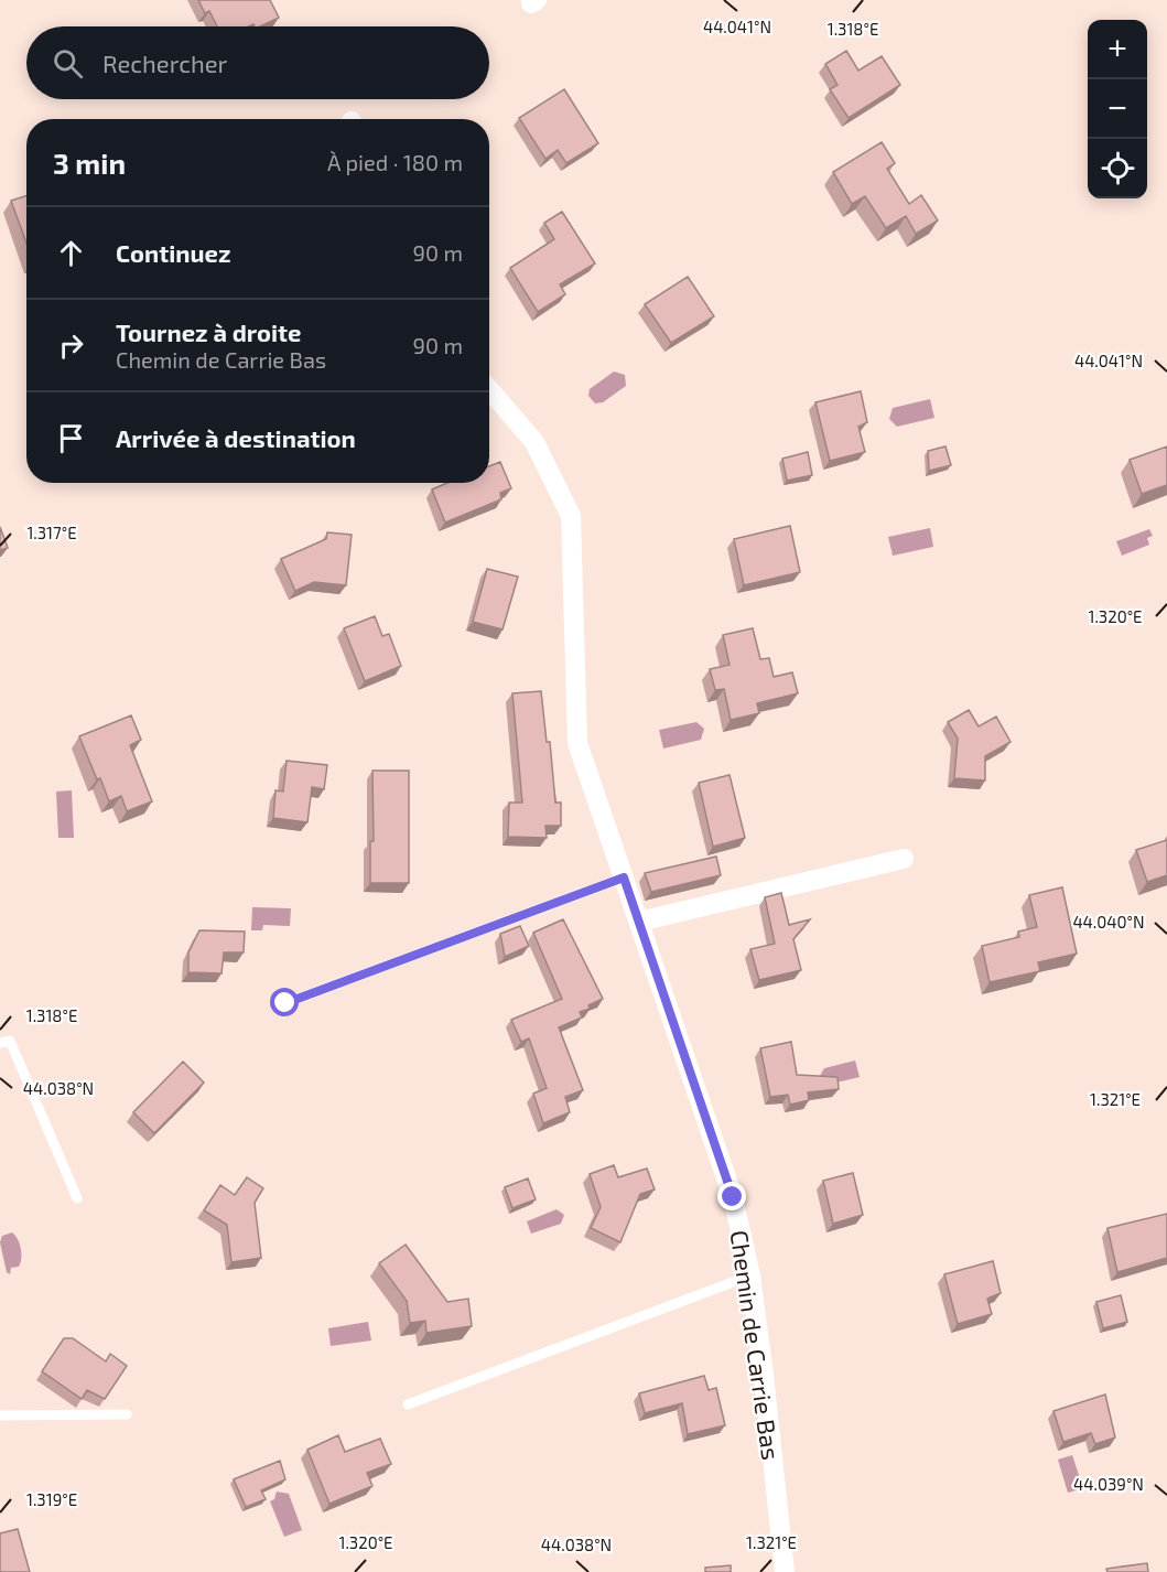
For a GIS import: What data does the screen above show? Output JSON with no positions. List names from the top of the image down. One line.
{"streets":{"street":["Chemin de Carrie Bas"]},"page":{"map_buttons":["+","−"],"search":"Rechercher","heading":["3 min","À pied · 180 m"],"list":[["Continuez","90 m"],["Tournez à droite","Chemin de Carrie Bas","90 m"],"Arrivée à destination"]},"coordinates":["44.041°N","1.318°E","1.317°E","1.320°E","44.040°N","44.038°N","1.321°E","44.039°N","1.319°E"]}
